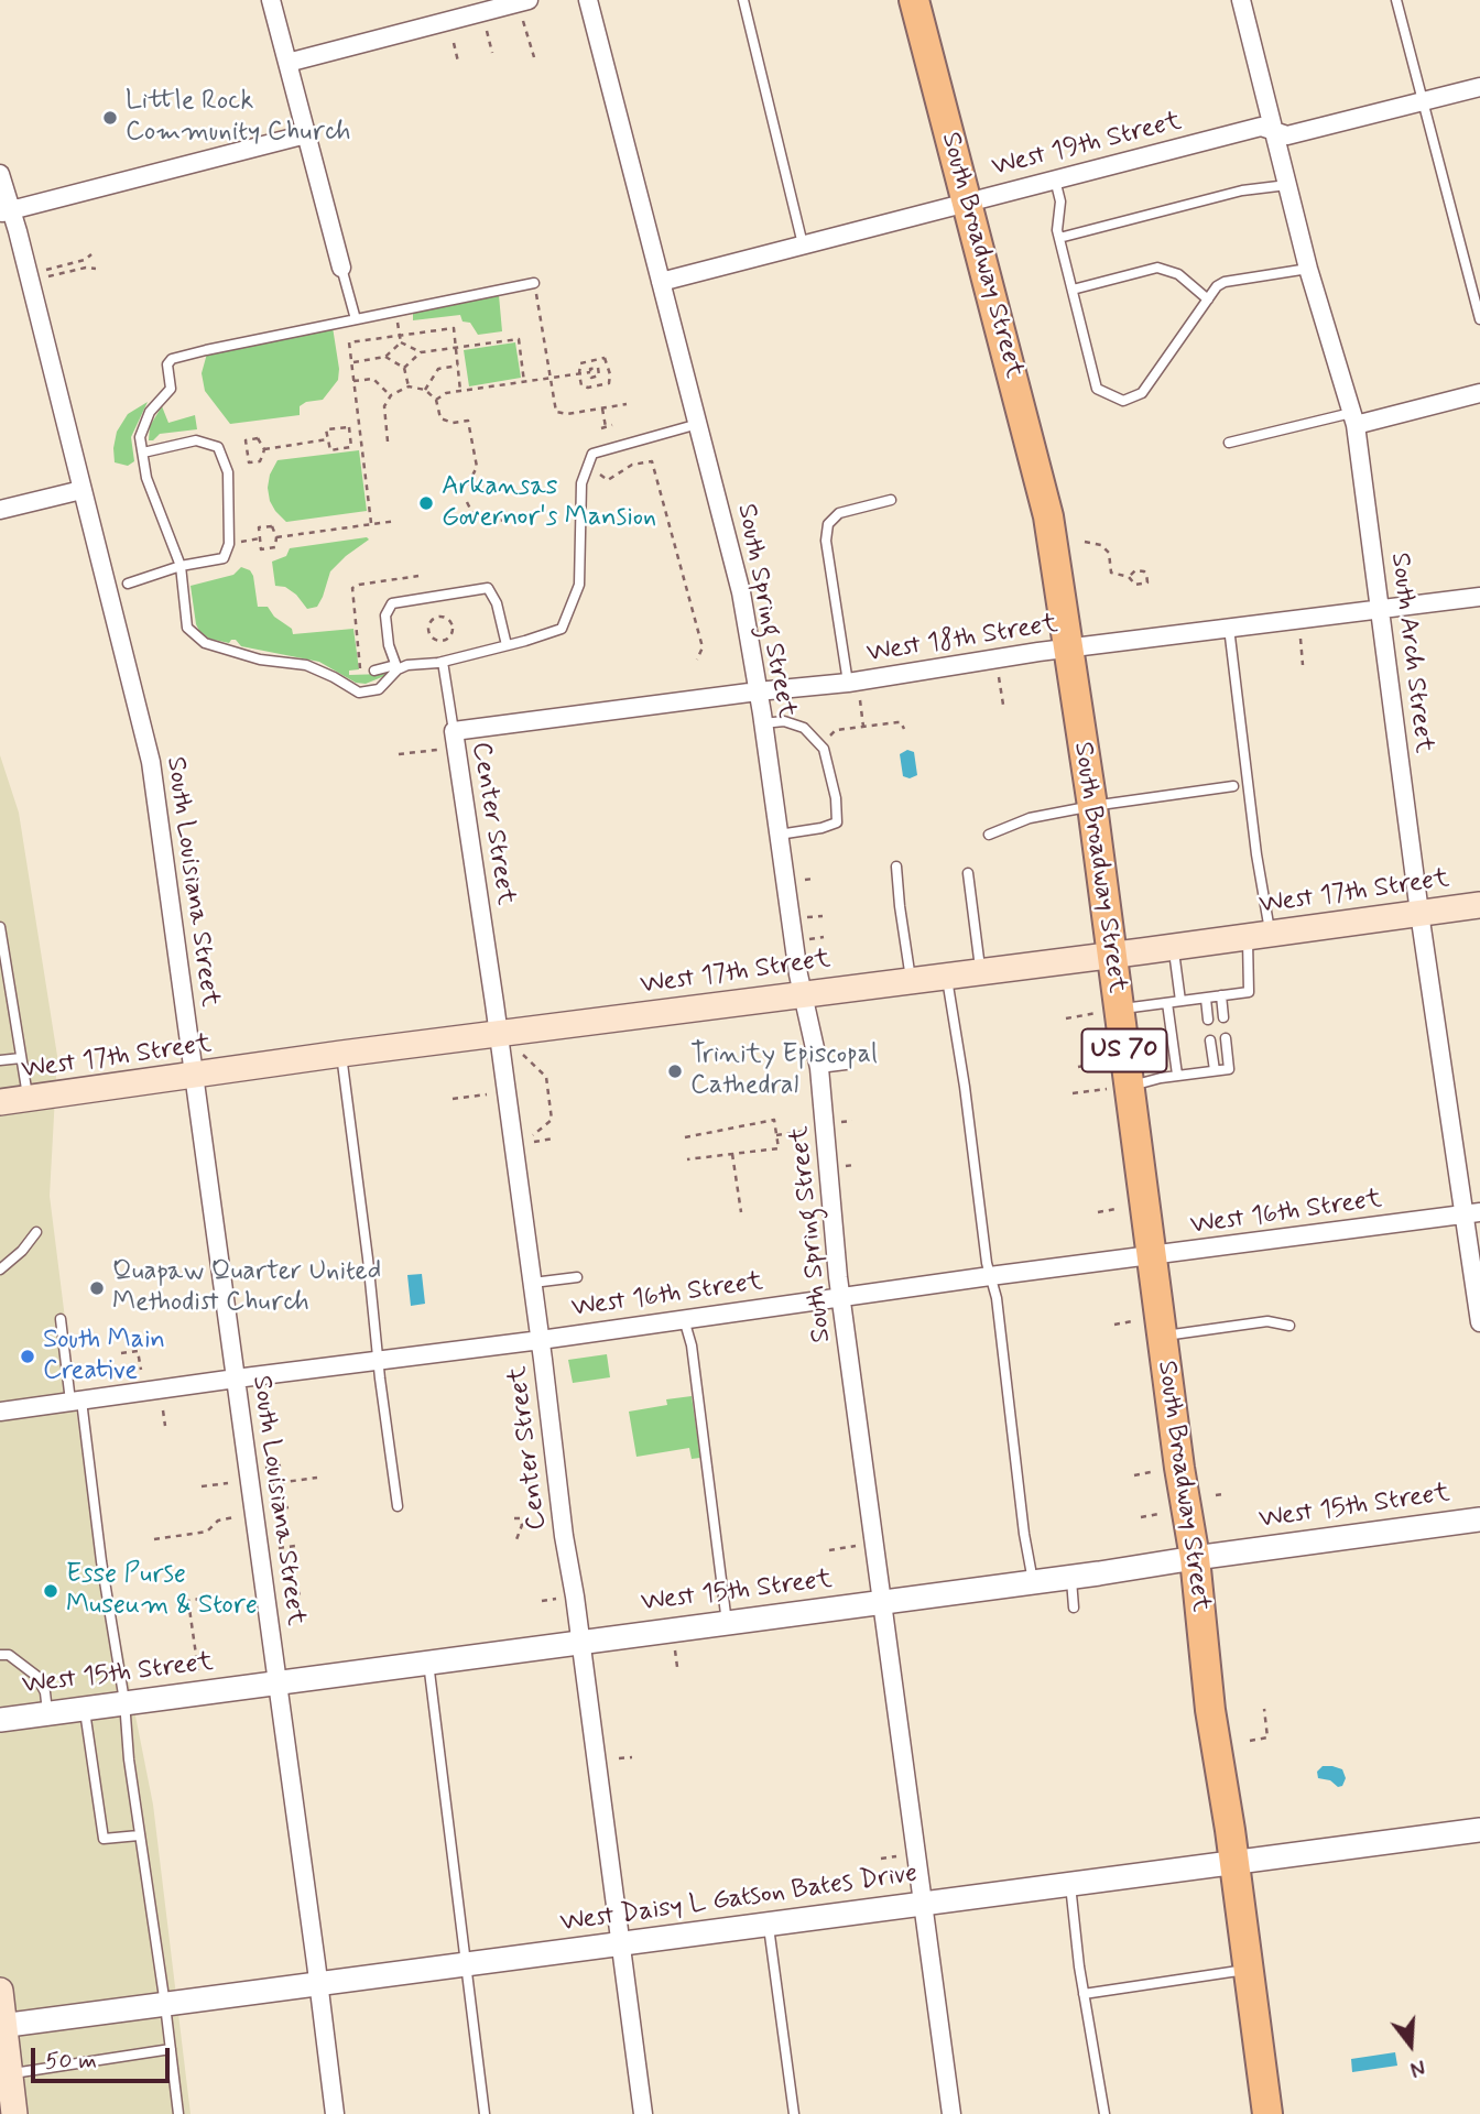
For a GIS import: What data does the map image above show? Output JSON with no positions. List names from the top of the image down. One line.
{"streets":{"main road":["South Broadway Street","West 17th Street","US 70"],"street":["West 19th Street","South Spring Street","West 18th Street","South Arch Street","Center Street","South Louisiana Street","West 16th Street","West 15th Street","West Daisy L Gatson Bates Drive"]},"crossings":[["West 19th Street","South Broadway Street"],["West 19th Street","South Spring Street"],["West 19th Street","South Arch Street"],["South Broadway Street","West 18th Street"],["South Broadway Street","West 17th Street"],["South Broadway Street","West 16th Street"],["South Broadway Street","West 15th Street"],["South Broadway Street","West Daisy L Gatson Bates Drive"],["South Spring Street","West 18th Street"],["South Spring Street","West 17th Street"],["South Spring Street","West 16th Street"],["South Spring Street","West 15th Street"],["South Spring Street","West Daisy L Gatson Bates Drive"],["West 18th Street","South Arch Street"],["West 18th Street","Center Street"],["South Arch Street","West 17th Street"],["South Arch Street","West 16th Street"],["Center Street","West 17th Street"],["Center Street","West 16th Street"],["Center Street","West 15th Street"],["Center Street","West Daisy L Gatson Bates Drive"],["South Louisiana Street","West 17th Street"],["South Louisiana Street","West 16th Street"],["South Louisiana Street","West 15th Street"],["South Louisiana Street","West Daisy L Gatson Bates Drive"]],"places":["Little Rock Community Church","Arkansas Governor's Mansion","Trinity Episcopal Cathedral","Quapaw Quarter United Methodist Church","South Main Creative","Esse Purse Museum & Store"],"scale_bar":"50 m","north":"bottom"}
